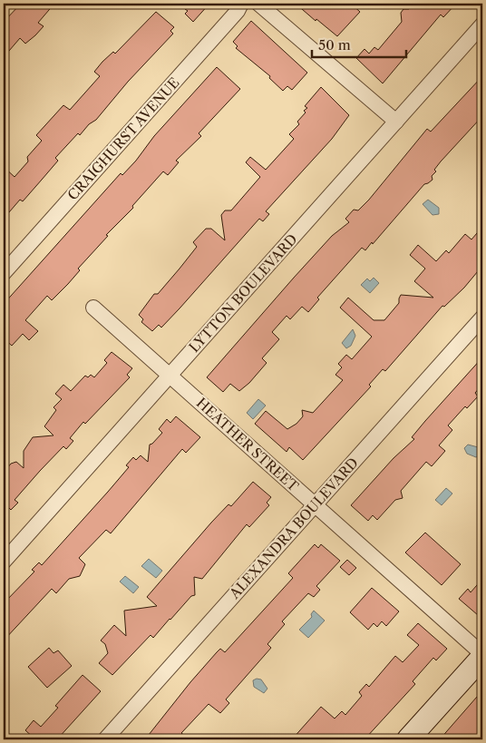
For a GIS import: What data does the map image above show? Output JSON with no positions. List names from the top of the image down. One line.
{"streets":{"street":["CRAIGHURST AVENUE","LYTTON BOULEVARD","HEATHER STREET","ALEXANDRA BOULEVARD"]},"crossings":[["LYTTON BOULEVARD","HEATHER STREET"],["HEATHER STREET","ALEXANDRA BOULEVARD"]],"scale_bar":"50 m"}
